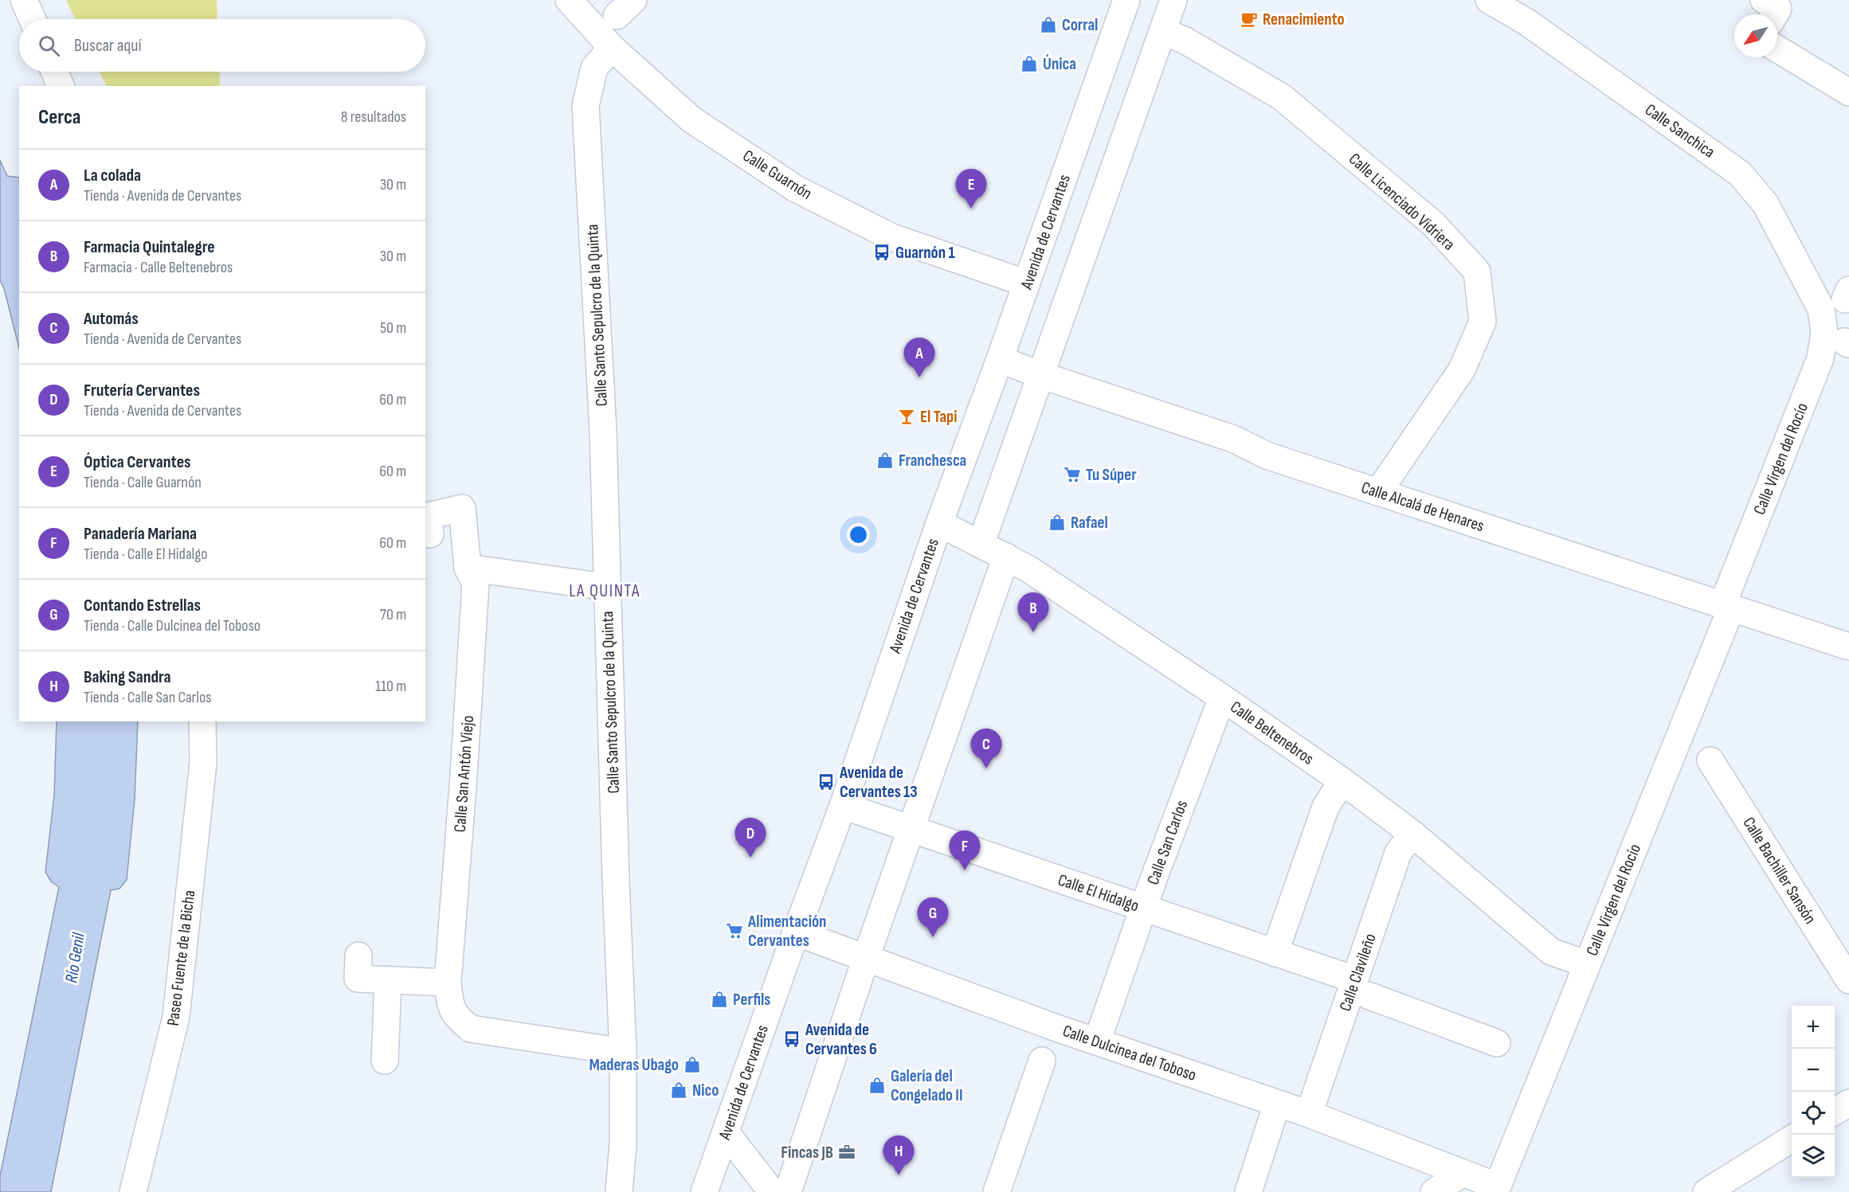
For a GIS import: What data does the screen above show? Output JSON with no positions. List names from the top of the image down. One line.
{"streets":{"street":["Calle Sanchica","Calle Guarnón","Calle Licenciado Vidriera","Avenida de Cervantes","Calle Santo Sepulcro de la Quinta","Calle Virgen del Rocío","Calle Alcalá de Henares","Calle Beltenebros","Calle San Antón Viejo","Calle San Carlos","Calle Bachiller Sansón","Calle El Hidalgo","Paseo Fuente de la Bicha","Calle Clavileño","Calle Dulcinea del Toboso"]},"crossings":[["Calle Sanchica","Calle Virgen del Rocío"],["Calle Guarnón","Avenida de Cervantes"],["Calle Guarnón","Calle Santo Sepulcro de la Quinta"],["Calle Licenciado Vidriera","Calle Alcalá de Henares"],["Avenida de Cervantes","Calle Alcalá de Henares"],["Avenida de Cervantes","Calle Beltenebros"],["Avenida de Cervantes","Calle El Hidalgo"],["Avenida de Cervantes","Calle Dulcinea del Toboso"],["Calle Santo Sepulcro de la Quinta","Calle San Antón Viejo"],["Calle Virgen del Rocío","Calle Alcalá de Henares"],["Calle Virgen del Rocío","Calle Beltenebros"],["Calle Virgen del Rocío","Calle Dulcinea del Toboso"],["Calle Beltenebros","Calle San Carlos"],["Calle Beltenebros","Calle Clavileño"],["Calle San Carlos","Calle El Hidalgo"],["Calle San Carlos","Calle Dulcinea del Toboso"],["Calle El Hidalgo","Calle Clavileño"],["Calle Clavileño","Calle Dulcinea del Toboso"]],"districts":["LA QUINTA"],"water":["Río Genil"],"places":{"cafe":["Renacimiento"],"shop":["Corral","Única","Franchesca","Rafael","Perfils","Maderas Ubago","Galería del Congelado II","Nico"],"bus stop":["Guarnón 1","Avenida de Cervantes 13","Avenida de Cervantes 6"],"bar":["El Tapi"],"supermarket":["Tu Súper","Alimentación Cervantes"],"office":["Fincas JB"]},"north":"bottom left","page":{"search":"Buscar aquí","heading":["Cerca","8 resultados"],"list":[{"mark":"A","name":"La colada","note":"Tienda · Avenida de Cervantes","value":"30 m"},{"mark":"B","name":"Farmacia Quintalegre","note":"Farmacia · Calle Beltenebros","value":"30 m"},{"mark":"C","name":"Automás","note":"Tienda · Avenida de Cervantes","value":"50 m"},{"mark":"D","name":"Frutería Cervantes","note":"Tienda · Avenida de Cervantes","value":"60 m"},{"mark":"E","name":"Óptica Cervantes","note":"Tienda · Calle Guarnón","value":"60 m"},{"mark":"F","name":"Panadería Mariana","note":"Tienda · Calle El Hidalgo","value":"60 m"},{"mark":"G","name":"Contando Estrellas","note":"Tienda · Calle Dulcinea del Toboso","value":"70 m"},{"mark":"H","name":"Baking Sandra","note":"Tienda · Calle San Carlos","value":"110 m"}],"pins":["E","A","B","C","D","F","G","H"],"map_buttons":["+","−"]}}
